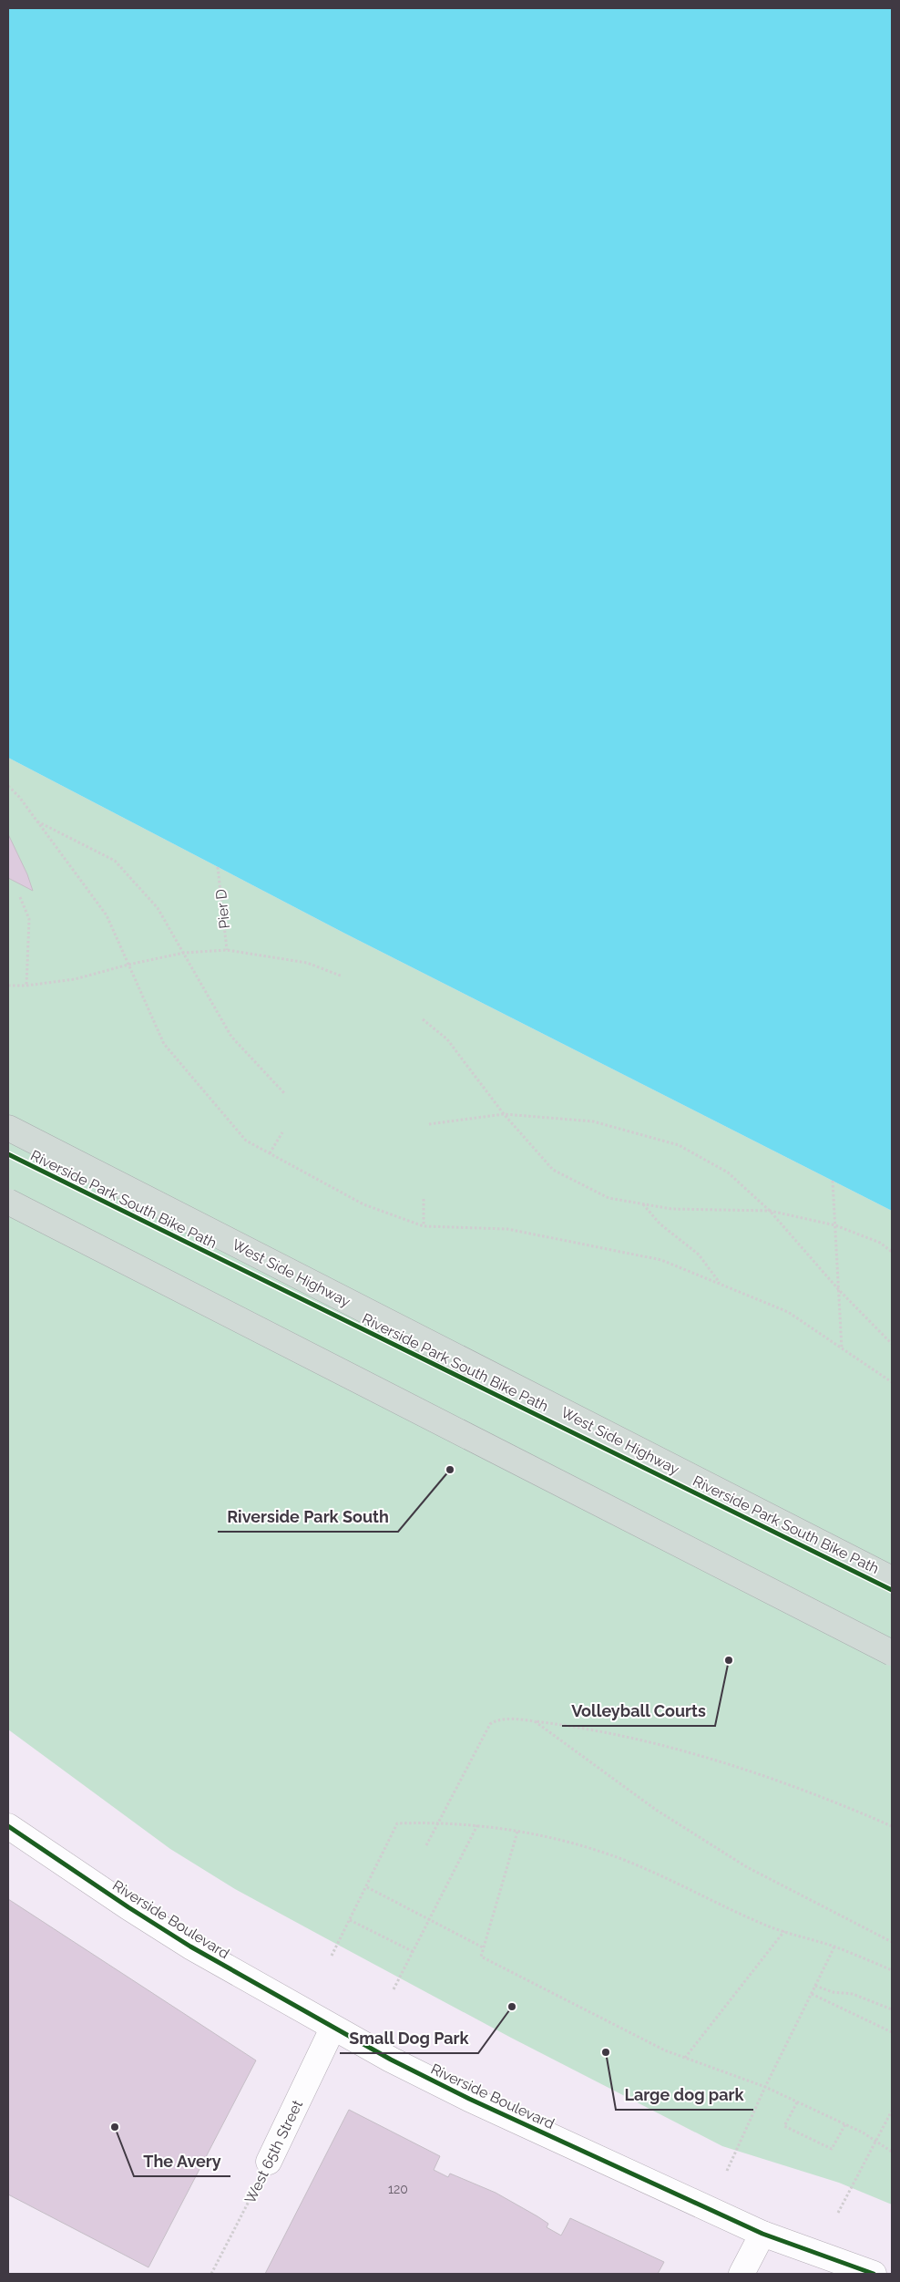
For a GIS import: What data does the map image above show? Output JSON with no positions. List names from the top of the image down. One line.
{"streets":{"highway":["West Side Highway"],"street":["Riverside Boulevard","West 65th Street"],"path":["Pier D"],"cycle path":["Riverside Park South Bike Path"]},"crossings":[["Riverside Boulevard","West 65th Street"]],"places":["Riverside Park South","Volleyball Courts","Small Dog Park","Large dog park","The Avery"],"house_numbers":["120"]}
